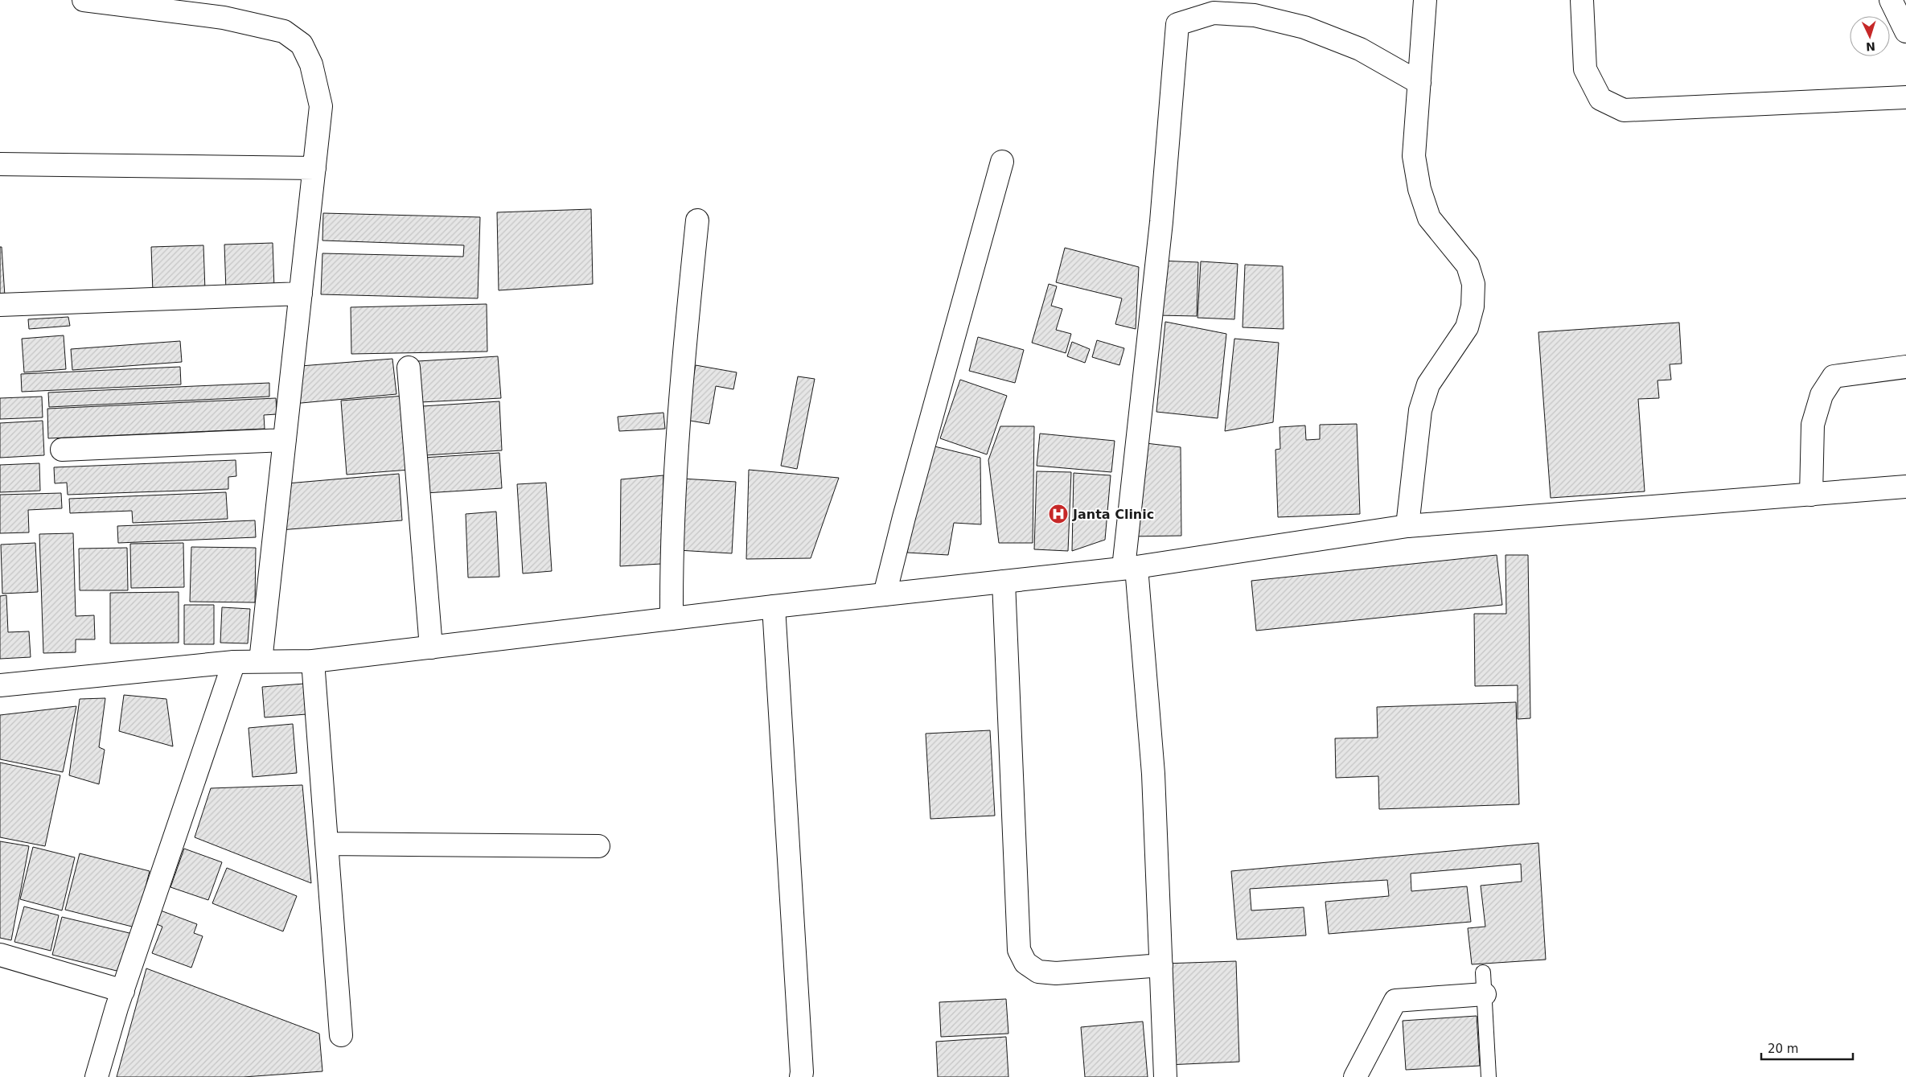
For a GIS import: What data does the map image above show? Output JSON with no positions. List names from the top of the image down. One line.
{"places":{"hospital":["Janta Clinic"]},"scale_bar":"20 m","north":"bottom"}
